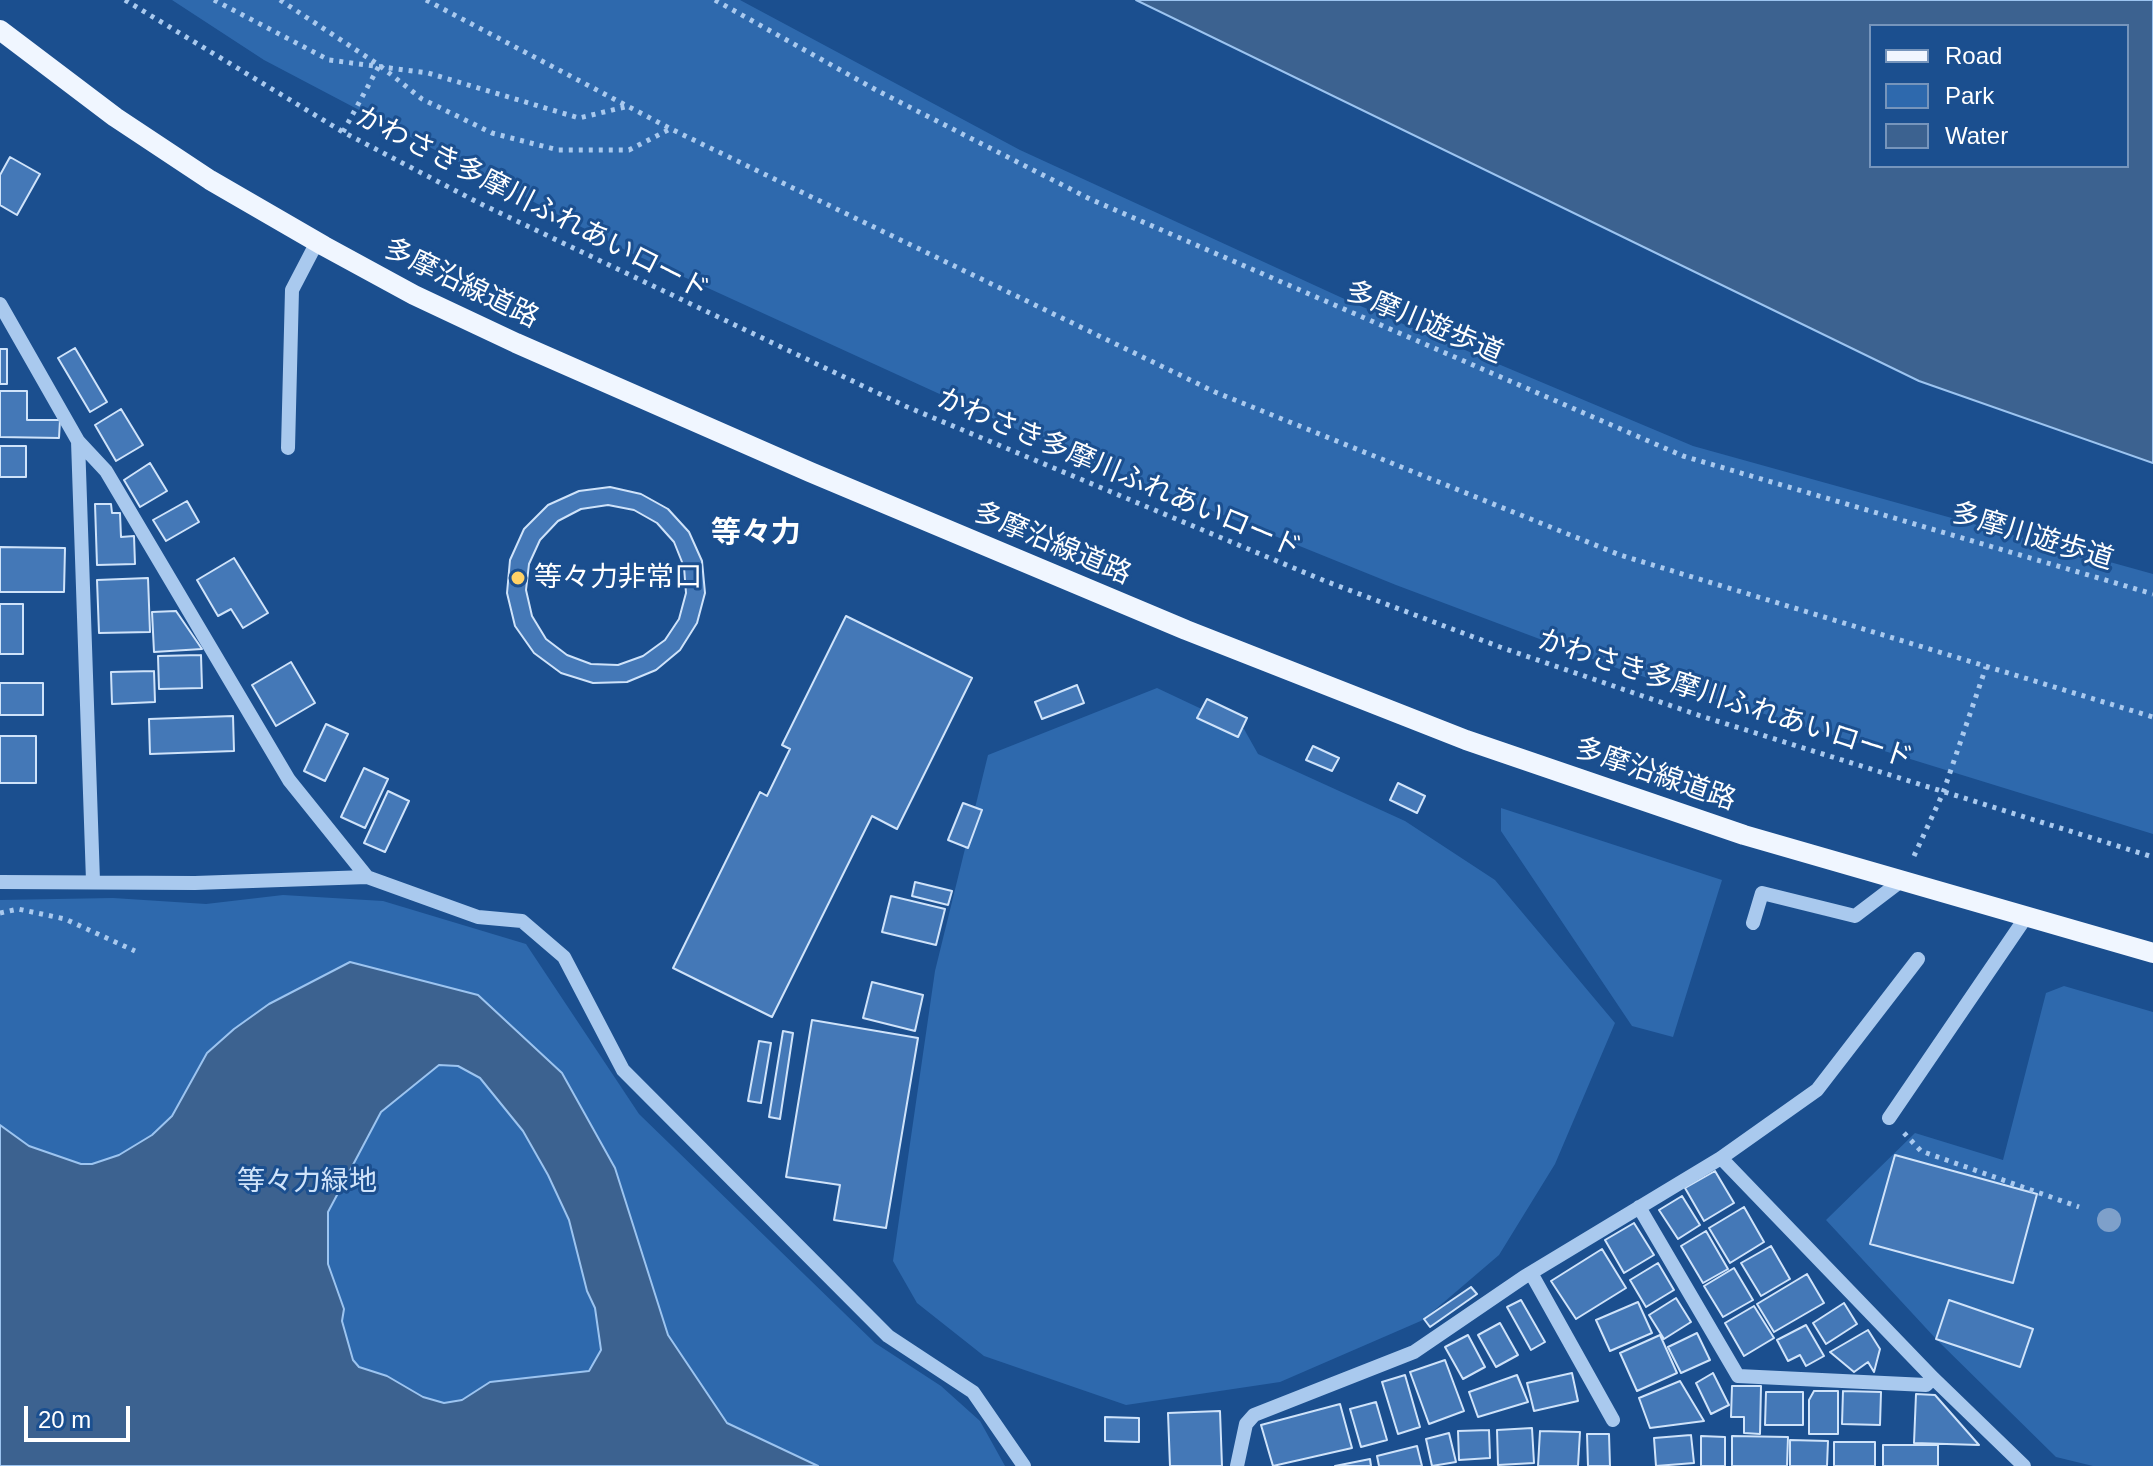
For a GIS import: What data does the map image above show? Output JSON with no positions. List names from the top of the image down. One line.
{"streets":{"main road":["多摩沿線道路"],"path":["かわさき多摩川ふれあいロード","多摩川遊歩道"]},"districts":["等々力"],"parks":["等々力緑地"],"places":["等々力非常口"],"legend":["Road","Park","Water"],"scale_bar":"20 m"}
